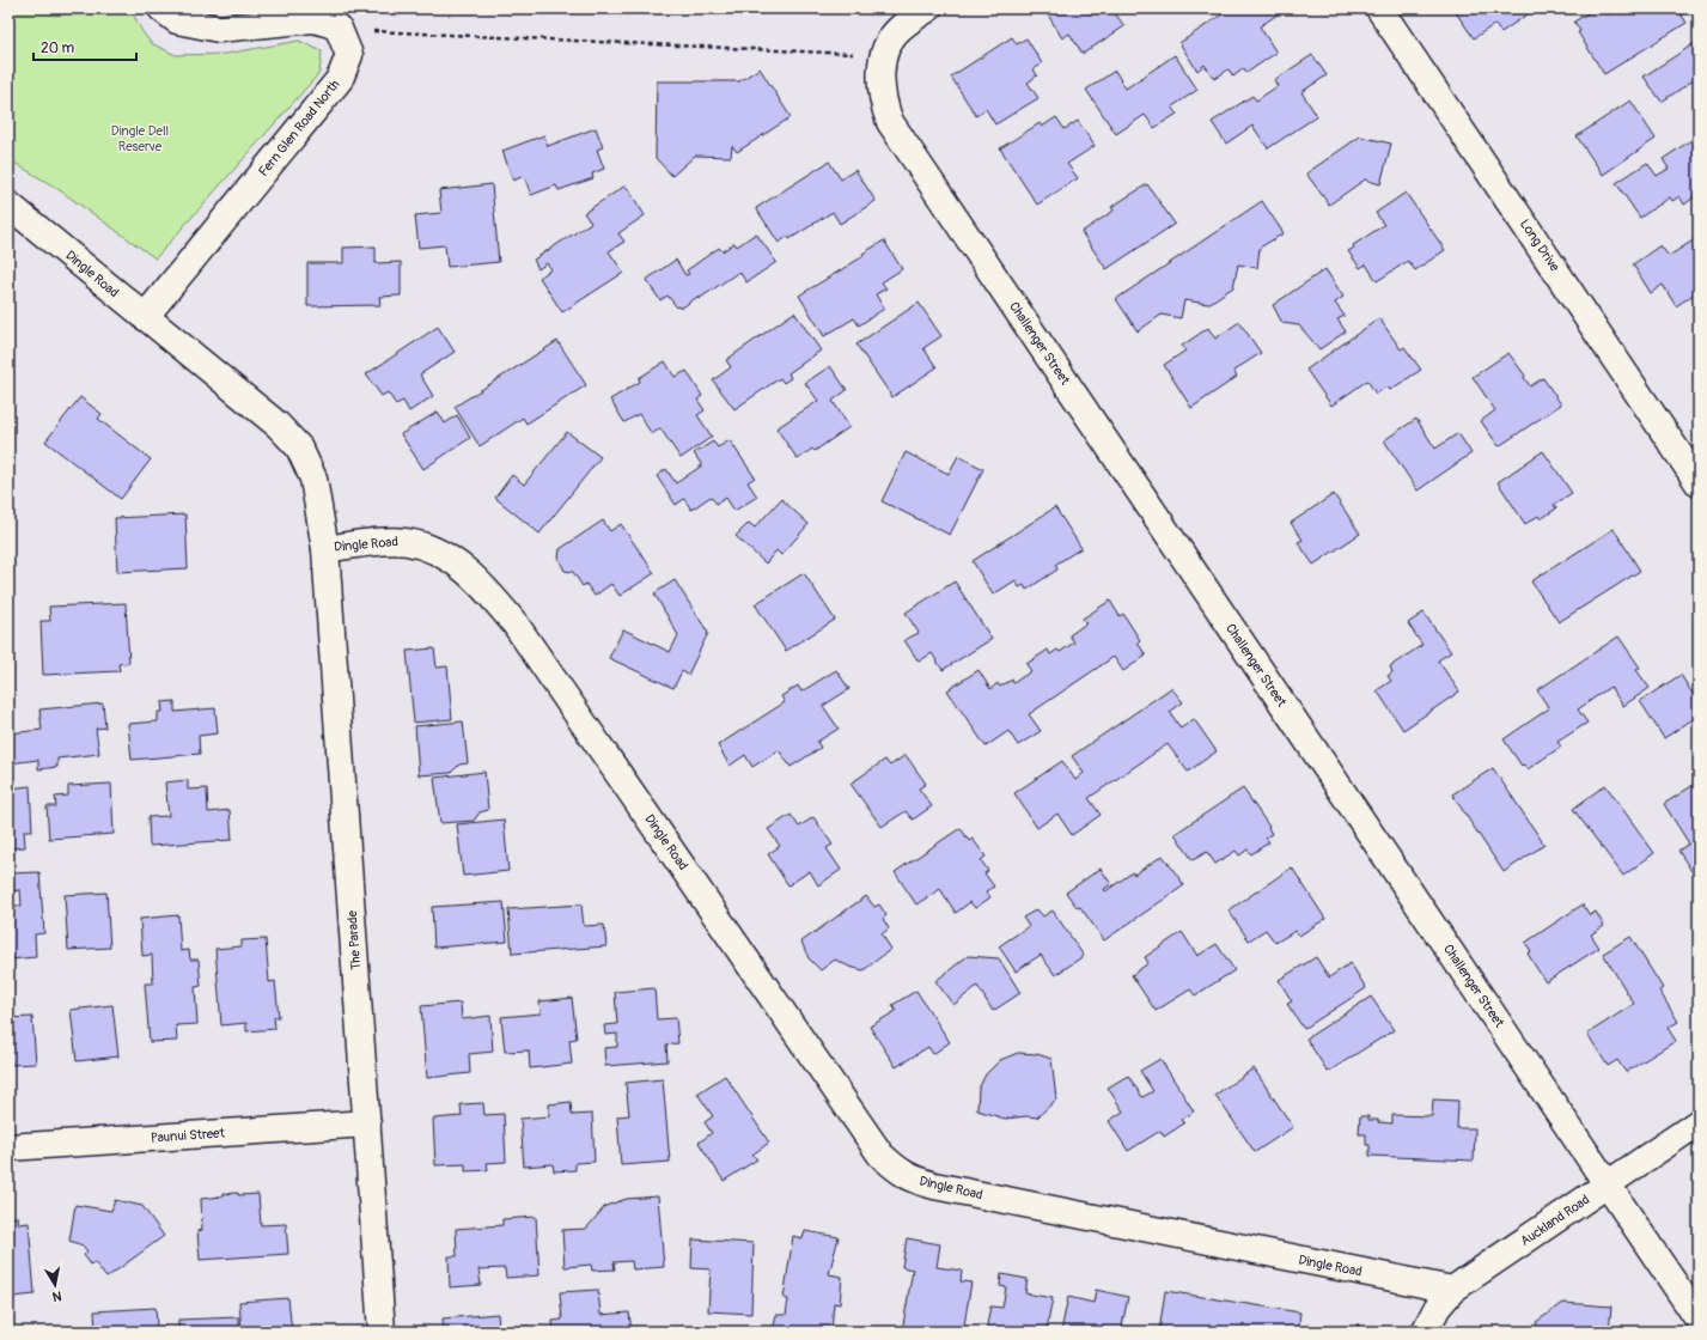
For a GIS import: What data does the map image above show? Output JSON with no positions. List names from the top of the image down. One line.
{"streets":{"street":["Fern Glen Road North","Long Drive","Dingle Road","Challenger Street","The Parade","Paunui Street","Auckland Road"]},"crossings":[["Fern Glen Road North","Dingle Road"],["Dingle Road","The Parade"],["Dingle Road","Auckland Road"],["Challenger Street","Auckland Road"],["The Parade","Paunui Street"]],"parks":["Dingle Dell Reserve"],"scale_bar":"20 m","north":"bottom"}
